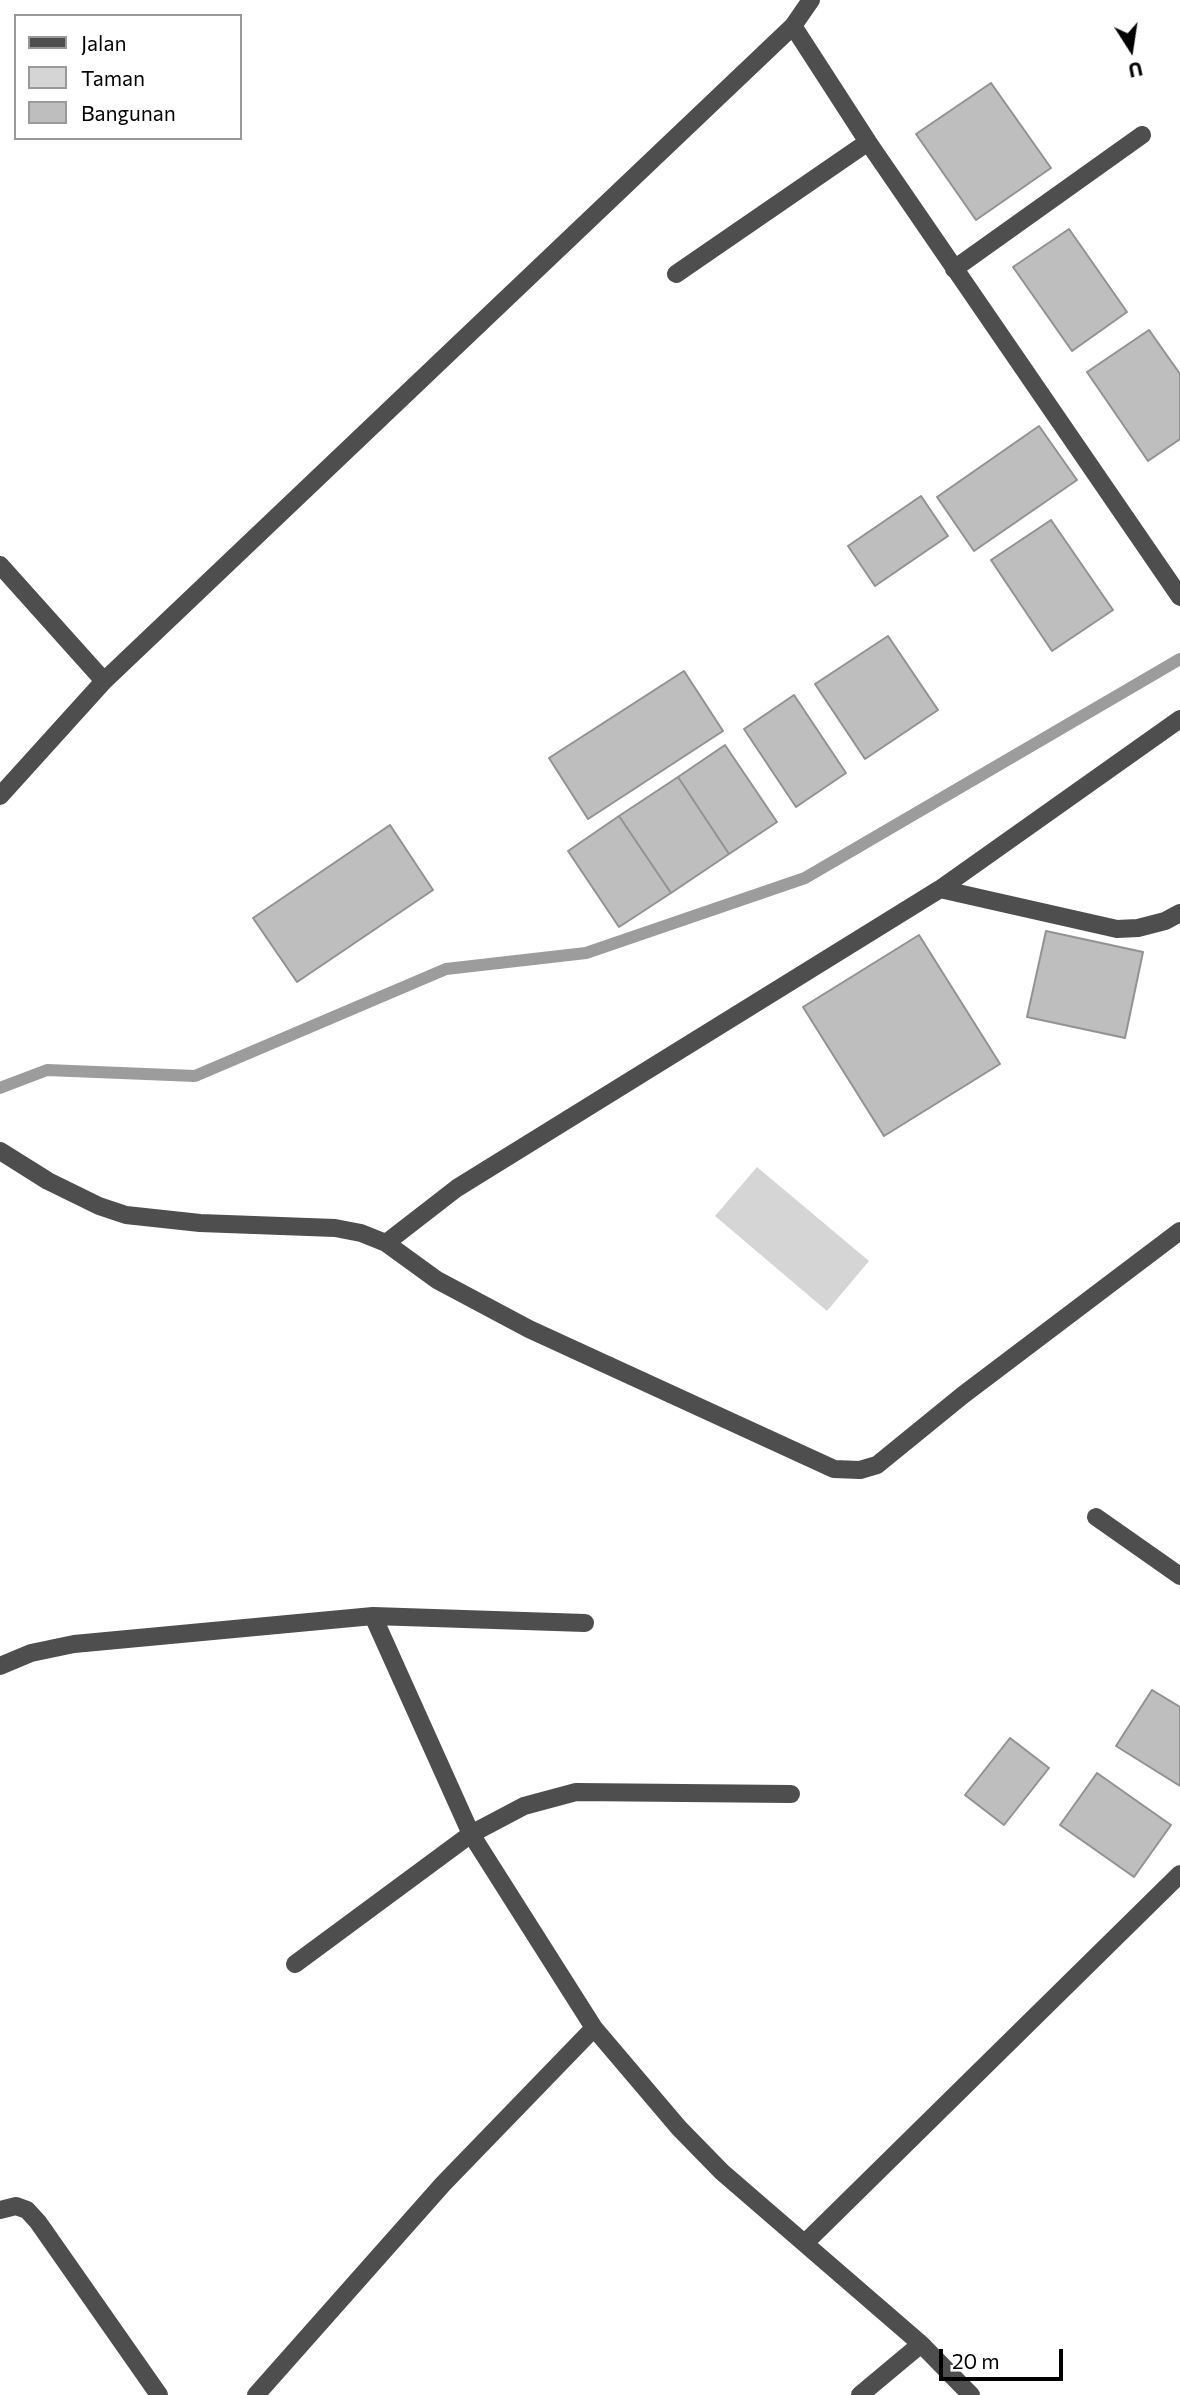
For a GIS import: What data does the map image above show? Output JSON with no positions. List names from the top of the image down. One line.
{"legend":["Jalan","Taman","Bangunan"],"scale_bar":"20 m","north":"bottom"}
